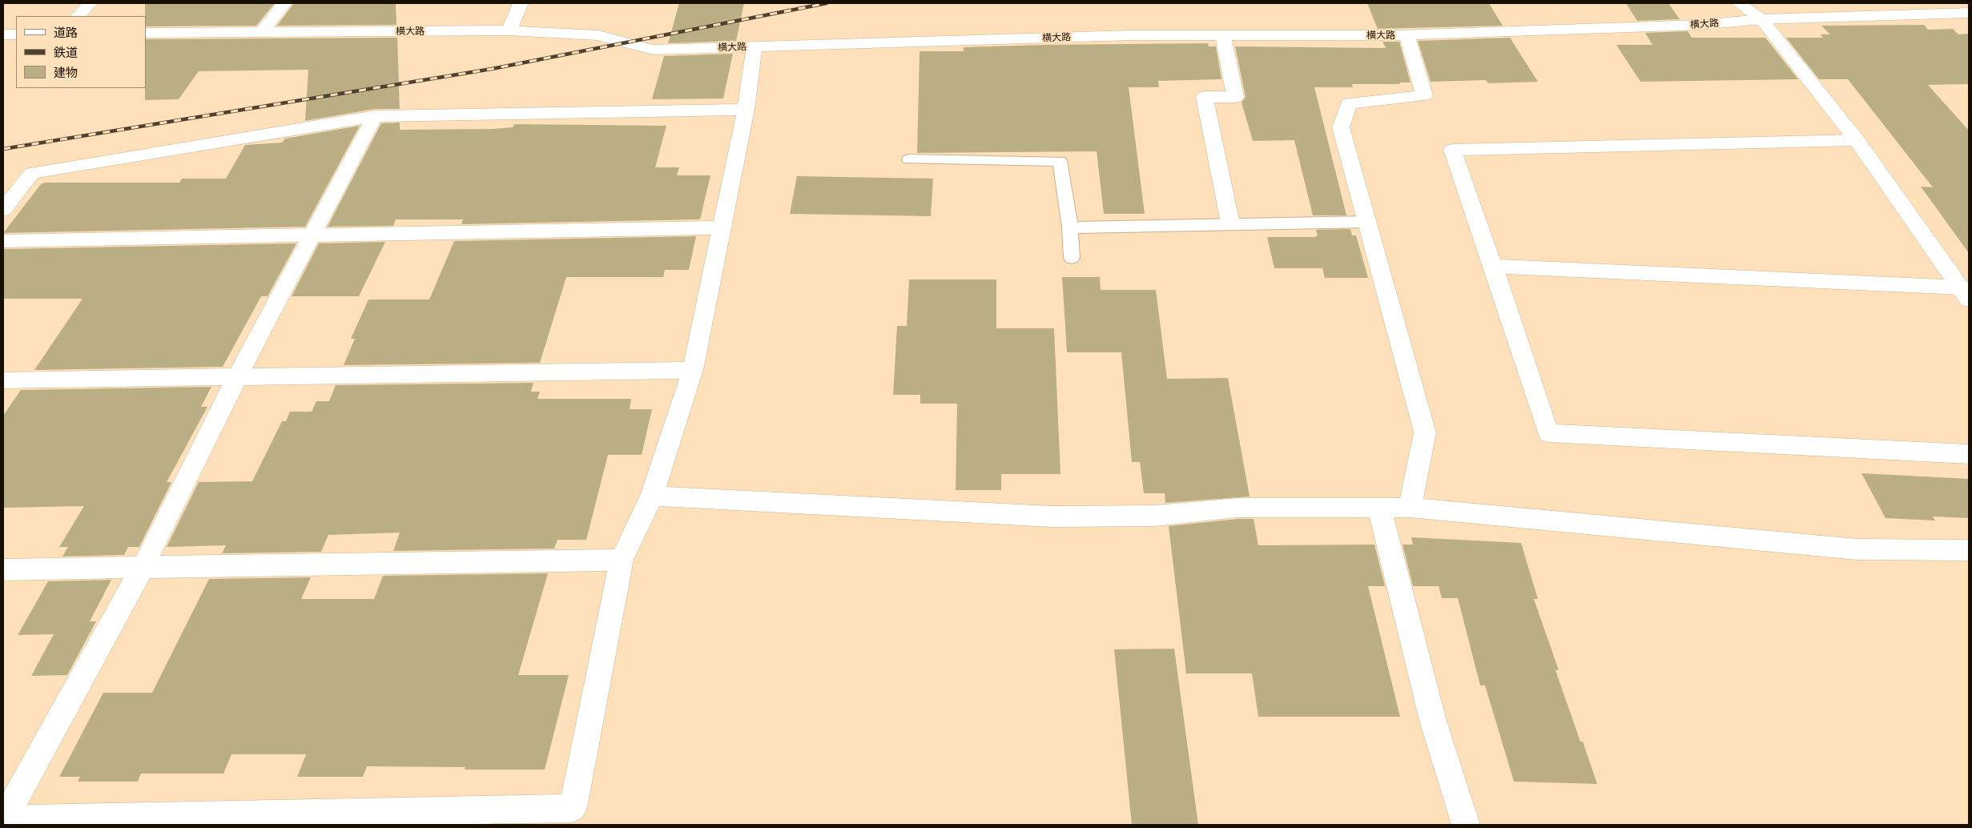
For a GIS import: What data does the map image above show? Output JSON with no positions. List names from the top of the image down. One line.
{"streets":{"street":["横大路"]},"legend":["道路","鉄道","建物"]}
